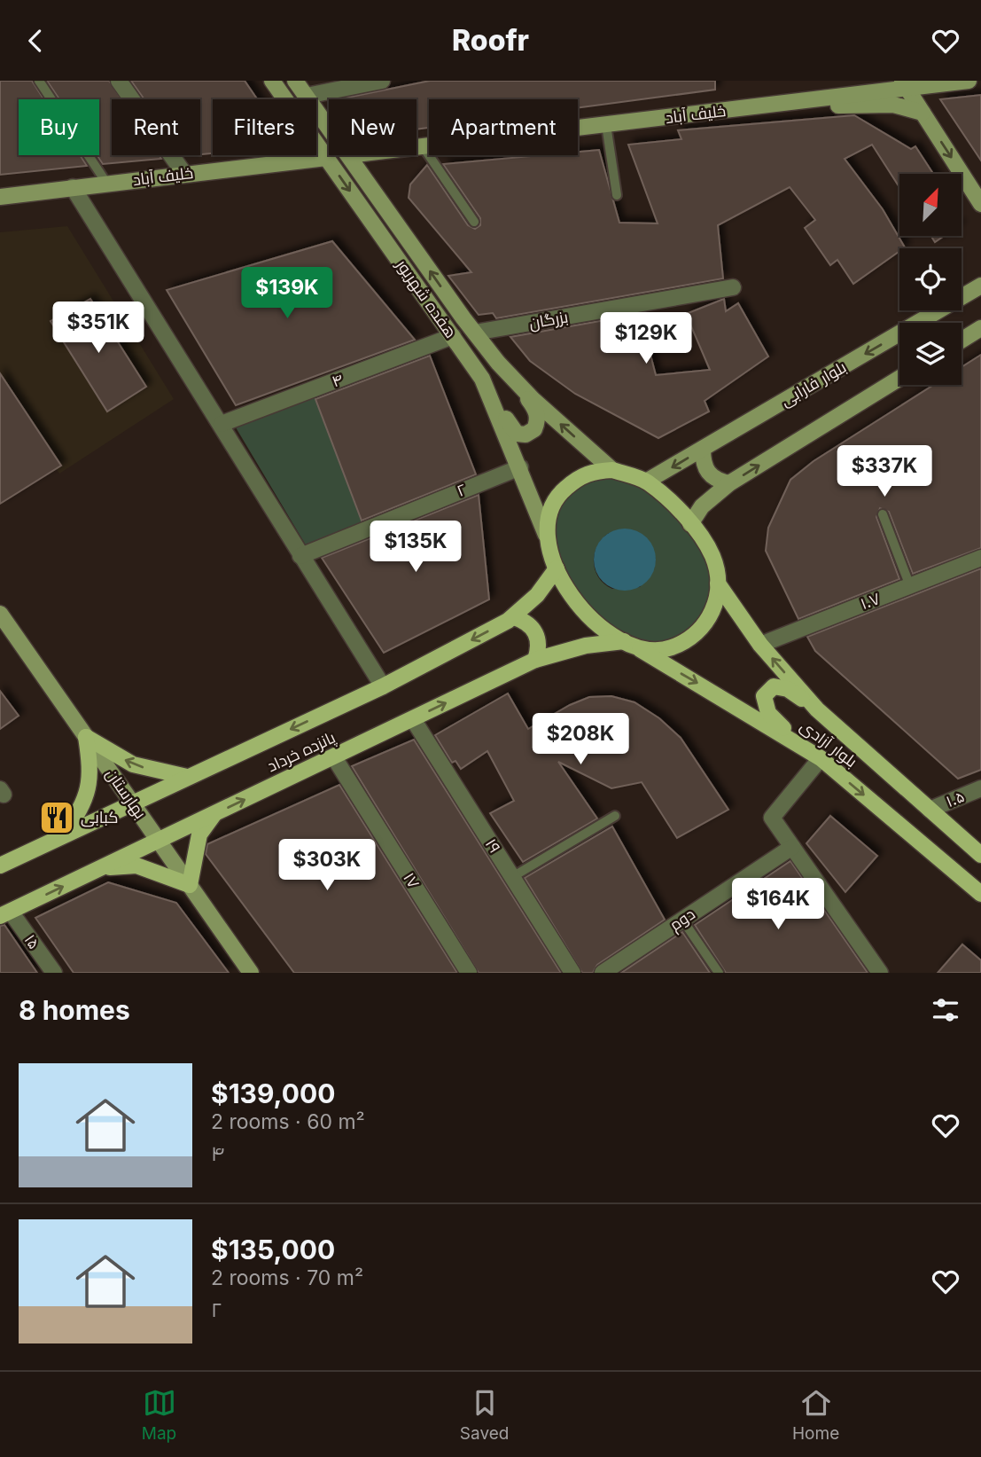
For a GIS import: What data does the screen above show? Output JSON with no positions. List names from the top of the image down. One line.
{"streets":{"main road":["خلیف آباد","هفده شهریور","بلوار فارابی","بلوار آزادی","پانزده خرداد","بهارستان"],"street":["بزرگان","۴","۲","۱.۷","۱.۵","۱۹","۱۷","دوم","۱۵"]},"crossings":[["خلیف آباد","هفده شهریور"],["هفده شهریور","بزرگان"],["هفده شهریور","۴"],["هفده شهریور","بلوار فارابی"],["هفده شهریور","۲"],["هفده شهریور","بلوار آزادی"],["هفده شهریور","پانزده خرداد"],["بلوار فارابی","بلوار آزادی"],["بلوار فارابی","پانزده خرداد"],["۱.۷","بلوار آزادی"],["بلوار آزادی","پانزده خرداد"],["بلوار آزادی","۱.۵"],["پانزده خرداد","بهارستان"],["پانزده خرداد","۱۹"],["پانزده خرداد","۱۷"],["پانزده خرداد","۱۵"]],"places":{"restaurant":["کبابی"]},"north":"top right","page":{"header":"Roofr","chip":["Buy","Rent","Filters","New","Apartment"],"price":["$139K","$351K","$129K","$337K","$135K","$208K","$303K","$164K"],"heading":"8 homes","list":[{"name":"$139,000","note":"2 rooms · 60 m² · ۴"},{"name":"$135,000","note":"2 rooms · 70 m² · ۲"}],"tabs":["Map","Saved","Home"]}}
